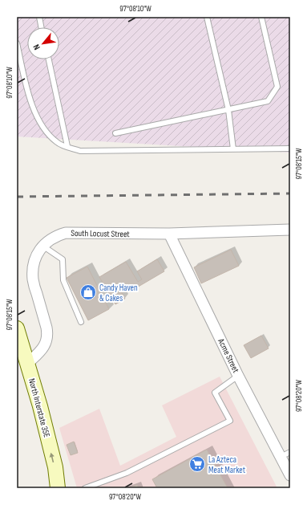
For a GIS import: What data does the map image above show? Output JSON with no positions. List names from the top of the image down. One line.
{"streets":{"main road":["North Interstate 35E"],"street":["South Locust Street","Acme Street"]},"crossings":[["South Locust Street","Acme Street"],["South Locust Street","North Interstate 35E"]],"one_way":["North Interstate 35E"],"places":{"shop":["Candy Haven & Cakes"],"supermarket":["La Azteca Meat Market"]},"north":"bottom left","coordinates":["97°08'10\"W","97°08'15\"W","97°08'20\"W"]}
